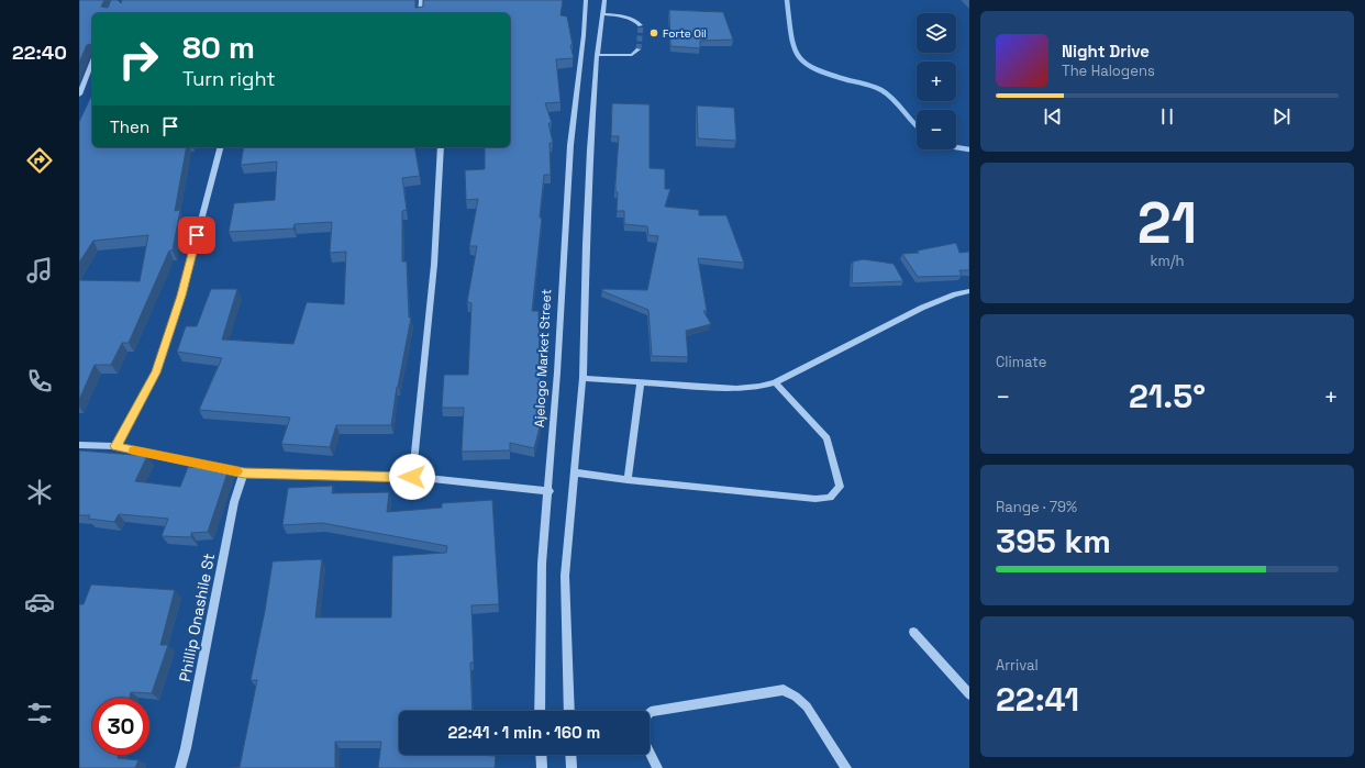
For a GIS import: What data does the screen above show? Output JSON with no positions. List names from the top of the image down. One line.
{"streets":{"street":["Ajelogo Market Street","Phillip Onashile St"]},"places":["Forte Oil"],"page":{"tabs":"22:40","map_buttons":["+","−"],"turn":["80 m","Turn right"],"song":["Night Drive","The Halogens"],"then":"Then","tile":[["21","km/h"],"Climate",["Range · 79%","395 km"],["Arrival","22:41"]],"heat":["−","21.5°","+"],"limit":"30","trip":"22:41 · 1 min · 160 m"}}
